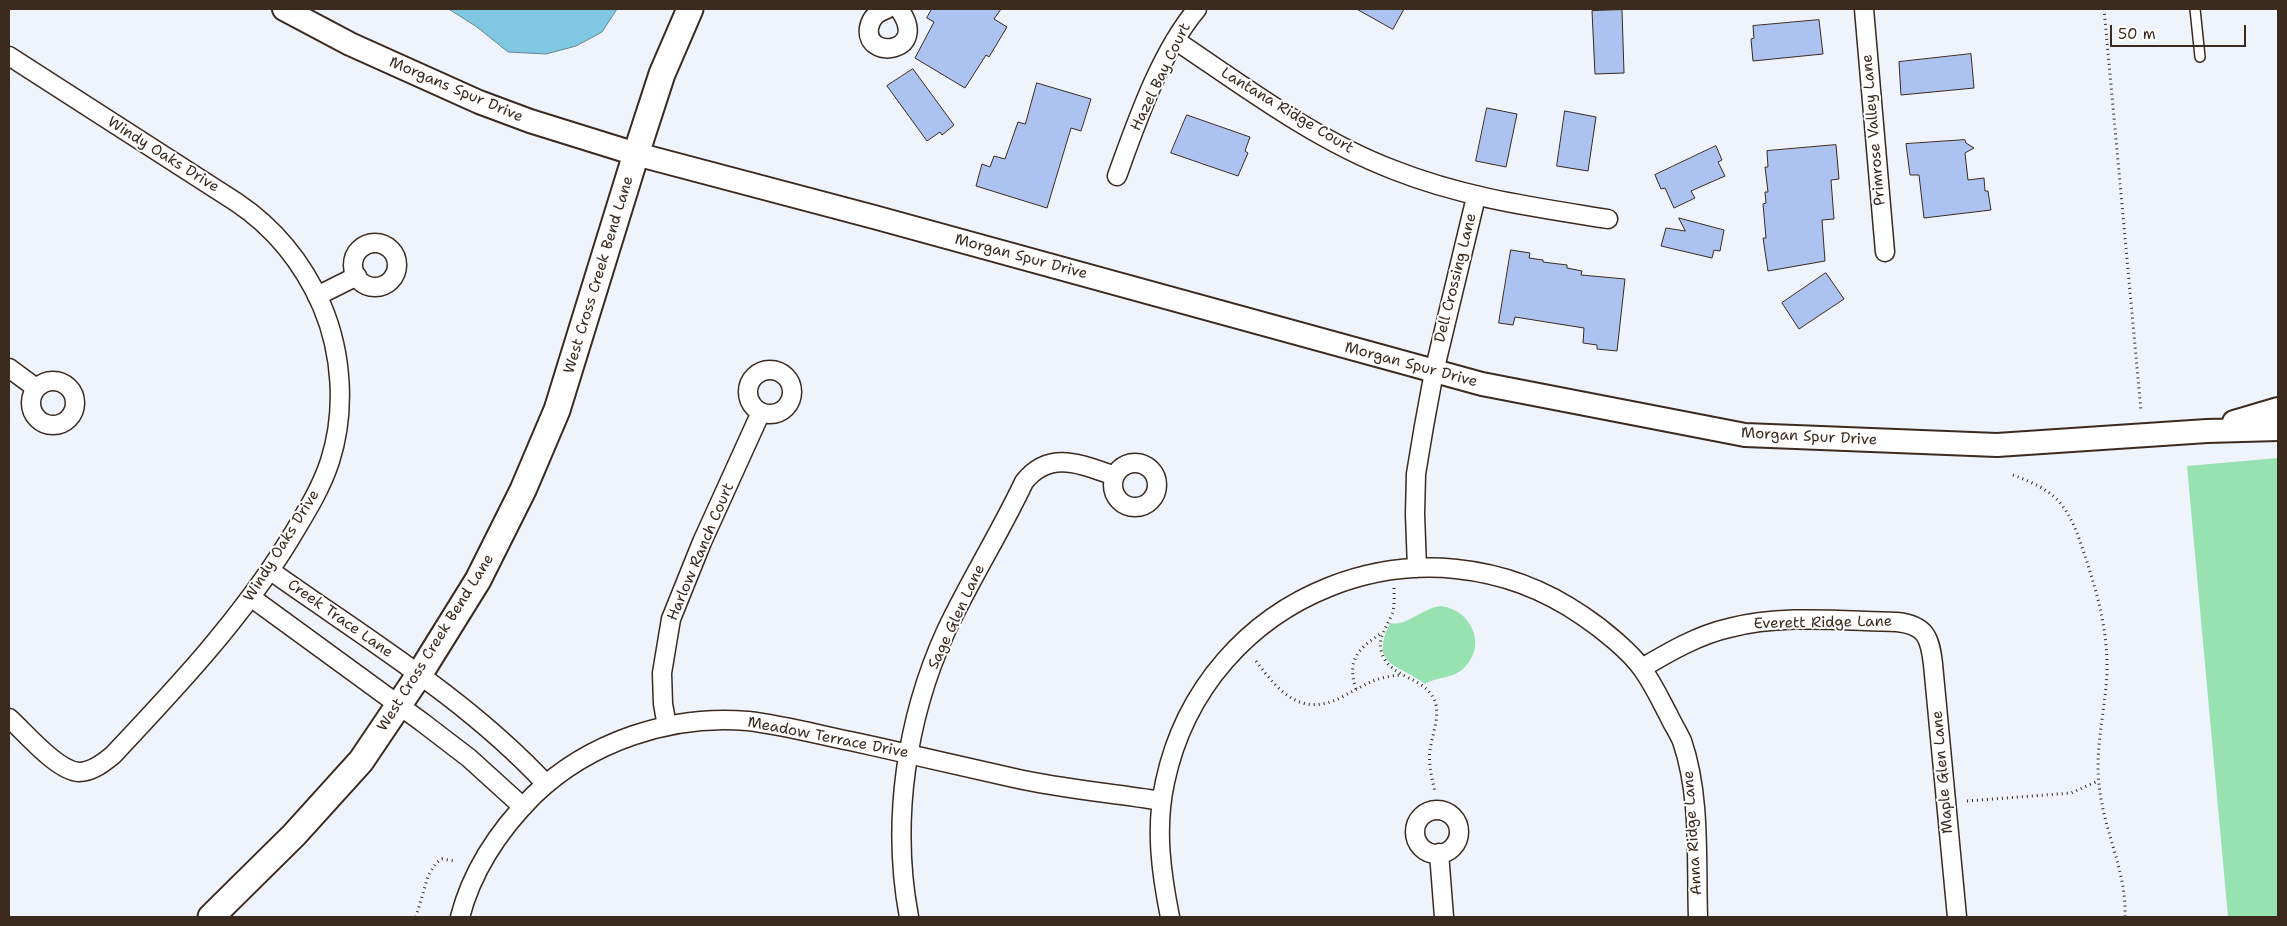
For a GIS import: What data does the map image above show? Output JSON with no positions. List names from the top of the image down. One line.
{"streets":{"main road":["West Cross Creek Bend Lane"],"street":["Hazel Bay Court","Morgans Spur Drive","Lantana Ridge Court","Primrose Valley Lane","Windy Oaks Drive","Morgan Spur Drive","Dell Crossing Lane","Harlow Ranch Court","Sage Glen Lane","Creek Trace Lane","Everett Ridge Lane","Meadow Terrace Drive","Maple Glen Lane","Anna Ridge Lane"]},"crossings":[["Hazel Bay Court","Lantana Ridge Court"],["Morgans Spur Drive","Morgan Spur Drive"],["Morgans Spur Drive","West Cross Creek Bend Lane"],["Lantana Ridge Court","Dell Crossing Lane"],["Windy Oaks Drive","Creek Trace Lane"],["Morgan Spur Drive","West Cross Creek Bend Lane"],["Morgan Spur Drive","Dell Crossing Lane"],["West Cross Creek Bend Lane","Creek Trace Lane"],["Dell Crossing Lane","Anna Ridge Lane"],["Harlow Ranch Court","Meadow Terrace Drive"],["Sage Glen Lane","Meadow Terrace Drive"],["Creek Trace Lane","Meadow Terrace Drive"],["Everett Ridge Lane","Maple Glen Lane"],["Everett Ridge Lane","Anna Ridge Lane"],["Meadow Terrace Drive","Anna Ridge Lane"]],"scale_bar":"50 m"}
